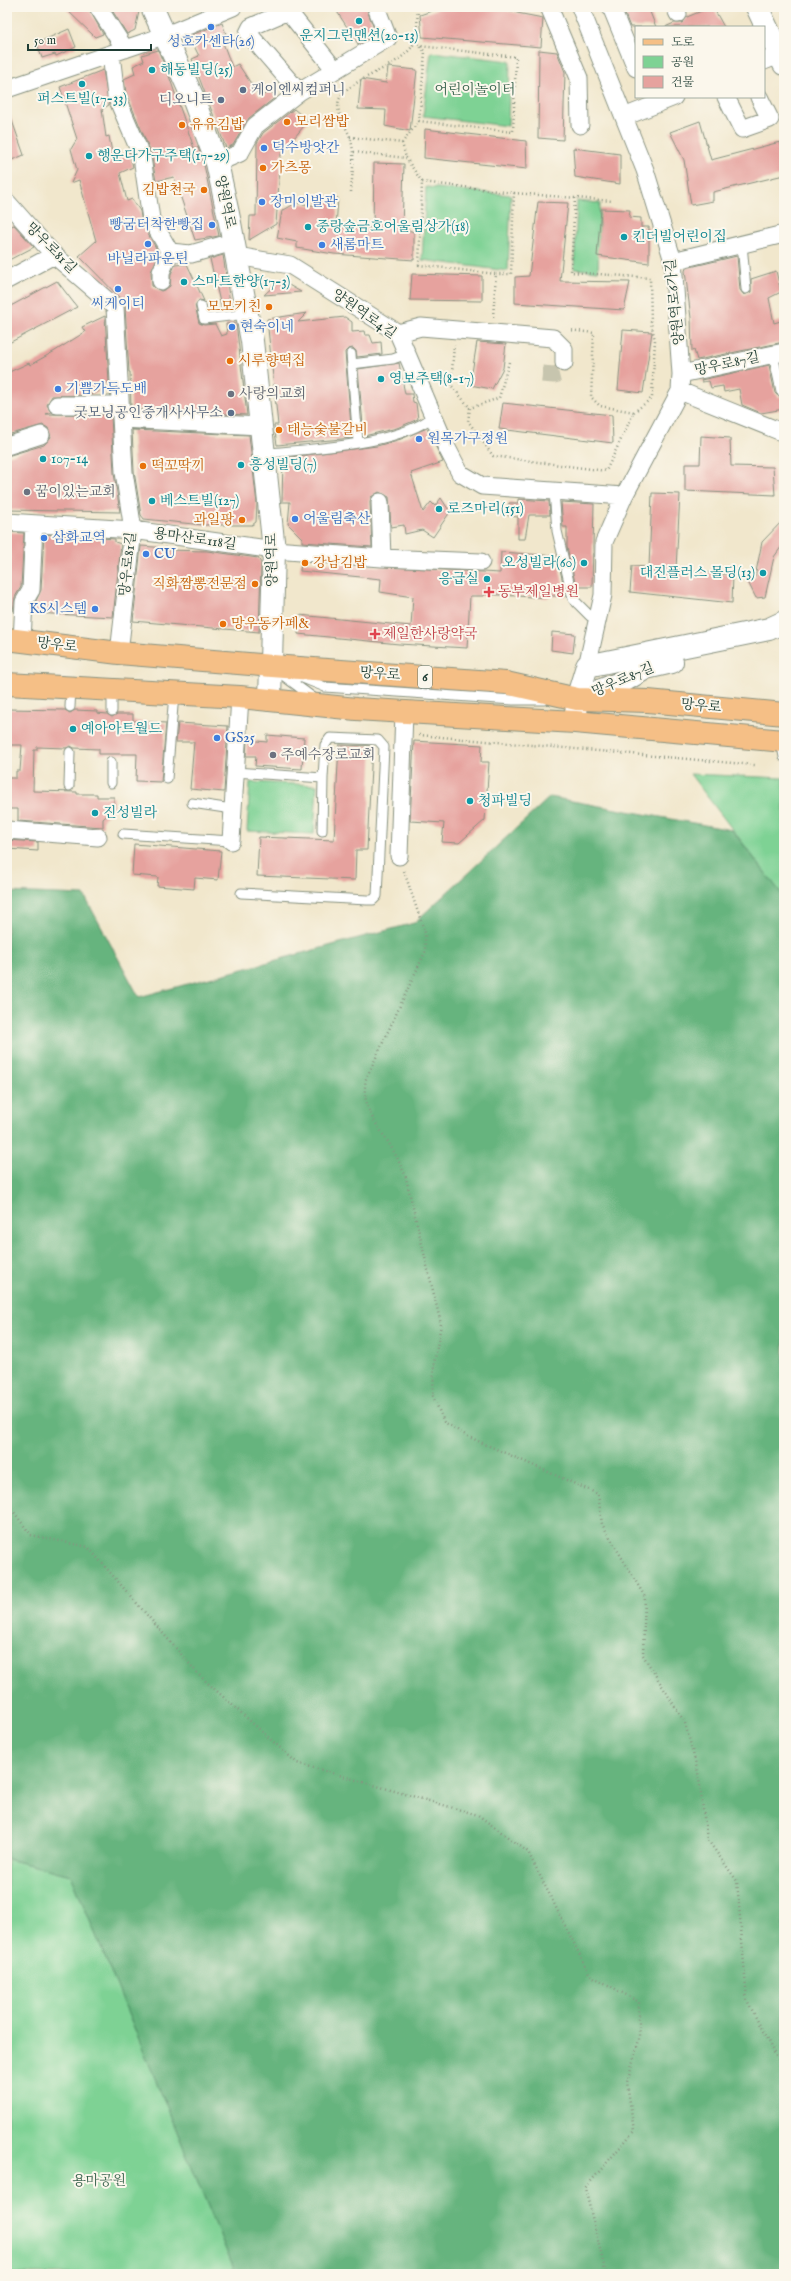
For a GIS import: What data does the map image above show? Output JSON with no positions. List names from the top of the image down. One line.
{"streets":{"main road":["망우로","6"],"street":["양원역로","망우로81길","양원역로6가길","양원역로4길","망우로87길","용마산로118길"]},"crossings":[["양원역로","양원역로4길"],["양원역로","용마산로118길"],["양원역로","망우로"],["망우로81길","용마산로118길"],["망우로81길","망우로"],["양원역로6가길","망우로87길"],["망우로87길","망우로"],["용마산로118길","망우로"]],"parks":["어린이놀이터","용마공원"],"places":{"other":["운지그린맨션(20-13)","성호카센타(26)","해동빌딩(25)","퍼스트빌(17-33)","케이엔씨컴퍼니","디오니트","모리쌈밥","유유김밥","덕수방앗간","행운다가구주택(17-29)","가츠몽","김밥천국","장미이발관","빵굼터착한빵집","중랑숲금호어울림상가(18)","킨더빌어린이집","바닐라파운틴","새롬마트","스마트한양(17-3)","씨케이티","모모키친","현숙이네","시루향떡집","영보주택(8-17)","기쁨가득도배","사랑의교회","굿모닝공인중개사사무소","태능숯불갈비","원목가구정원","107-14","흥성빌딩(7)","떡꼬딱끼","꿈이있는교회","베스트빌(127)","로즈마리(151)","어울림축산","과일팡","삼화교역","CU","강남김밥","오성빌라(60)","대진플러스 몰딩(13)","응급실","직화짬뽕전문점","KS시스템","망우동카페&","예아아트월드","GS25","주예수장로교회","청파빌딩","진성빌라"],"health":["동부제일병원","제일한사랑약국"]},"legend":["도로","공원","건물"],"scale_bar":"50 m"}
